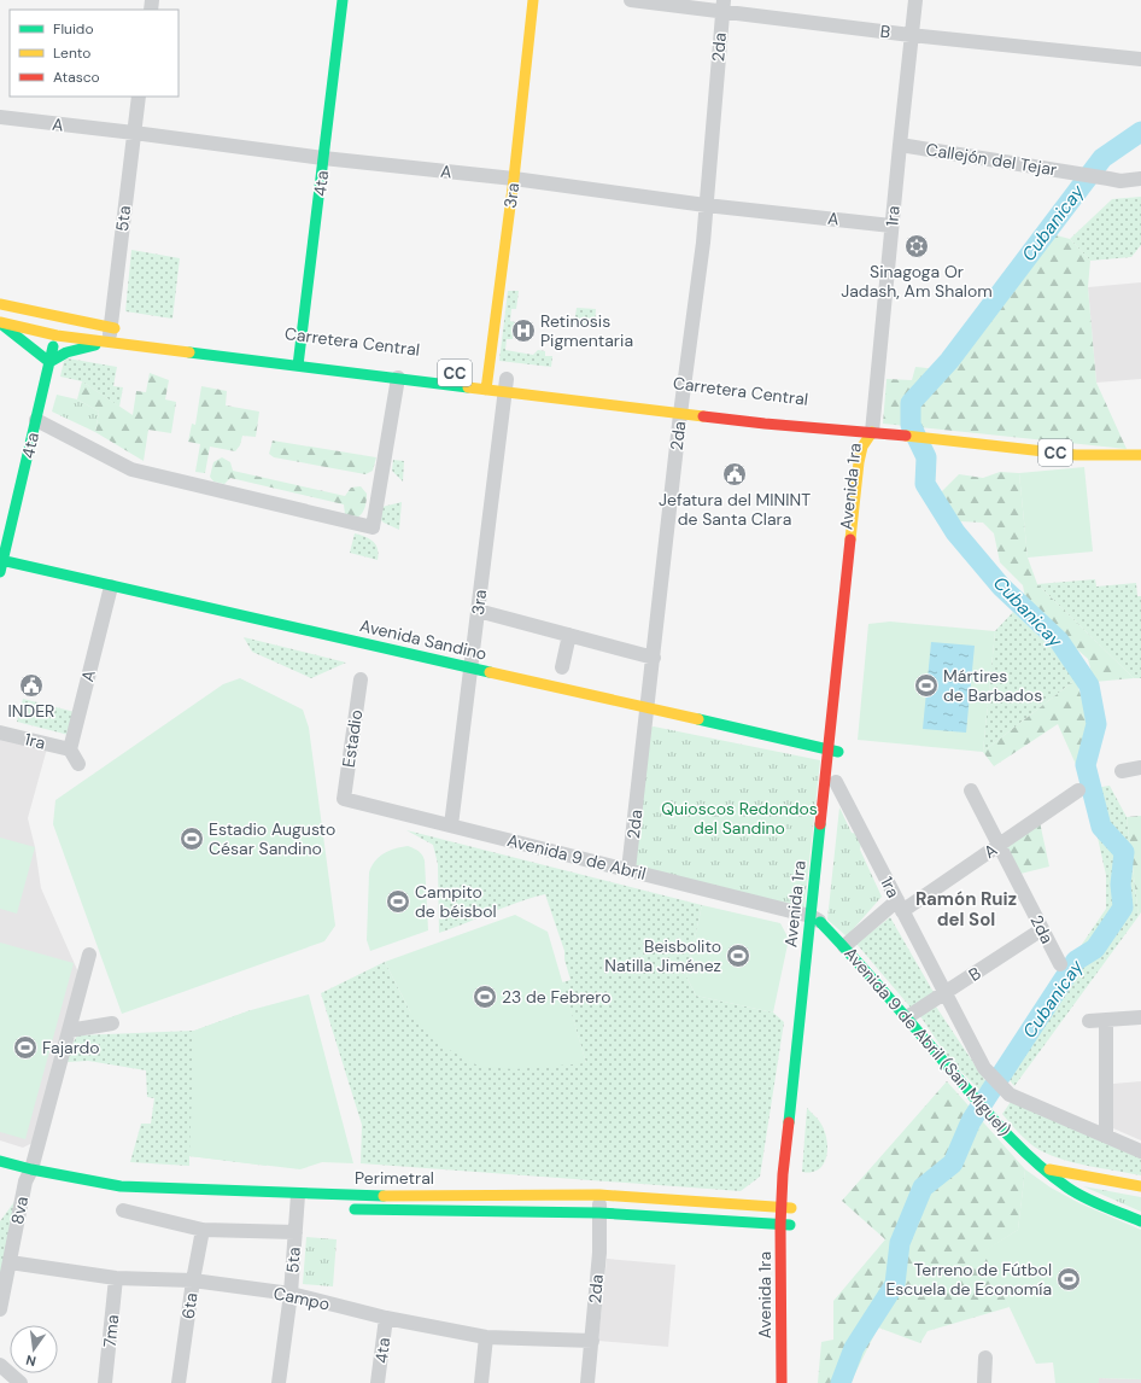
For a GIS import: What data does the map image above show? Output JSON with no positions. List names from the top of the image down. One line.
{"streets":{"main road":["4ta","3ra","Carretera Central","CC","Avenida 1ra","Avenida Sandino","Avenida 9 de Abril (San Miguel)","Perimetral"],"street":["B","2da","A","Callejón del Tejar","1ra","5ta","Estadio","Avenida 9 de Abril","8va","Campo","6ta","7ma"]},"crossings":[["B","2da"],["B","1ra"],["B","Avenida 9 de Abril (San Miguel)"],["2da","A"],["2da","Carretera Central"],["2da","Avenida Sandino"],["2da","Avenida 9 de Abril"],["2da","Perimetral"],["2da","Campo"],["A","4ta"],["A","3ra"],["A","1ra"],["A","5ta"],["A","Avenida Sandino"],["A","Avenida 9 de Abril (San Miguel)"],["Callejón del Tejar","1ra"],["4ta","Carretera Central"],["4ta","Avenida Sandino"],["4ta","Campo"],["3ra","Carretera Central"],["3ra","Avenida Sandino"],["3ra","Avenida 9 de Abril"],["1ra","Carretera Central"],["1ra","Avenida 1ra"],["5ta","Carretera Central"],["5ta","Perimetral"],["5ta","Campo"],["Carretera Central","Avenida 1ra"],["Avenida 1ra","Avenida Sandino"],["Avenida 1ra","Avenida 9 de Abril"],["Avenida 1ra","Avenida 9 de Abril (San Miguel)"],["Avenida 1ra","Perimetral"],["Estadio","Avenida 9 de Abril"],["Avenida 9 de Abril","Avenida 9 de Abril (San Miguel)"],["Perimetral","8va"],["8va","Campo"],["Campo","6ta"],["Campo","7ma"]],"districts":["Ramón Ruiz del Sol"],"water":["Cubanicay"],"parks":["Quioscos Redondos del Sandino"],"places":{"synagogue":["Sinagoga Or Jadash, Am Shalom"],"hospital":["Retinosis Pigmentaria"],"public building":["Jefatura del MININT de Santa Clara","INDER"],"sports":["Mártires de Barbados","Estadio Augusto César Sandino","Campito de béisbol","Beisbolito Natilla Jiménez","23 de Febrero","Fajardo","Terreno de Fútbol Escuela de Economía"]},"legend":["Fluido","Lento","Atasco"],"north":"bottom"}
